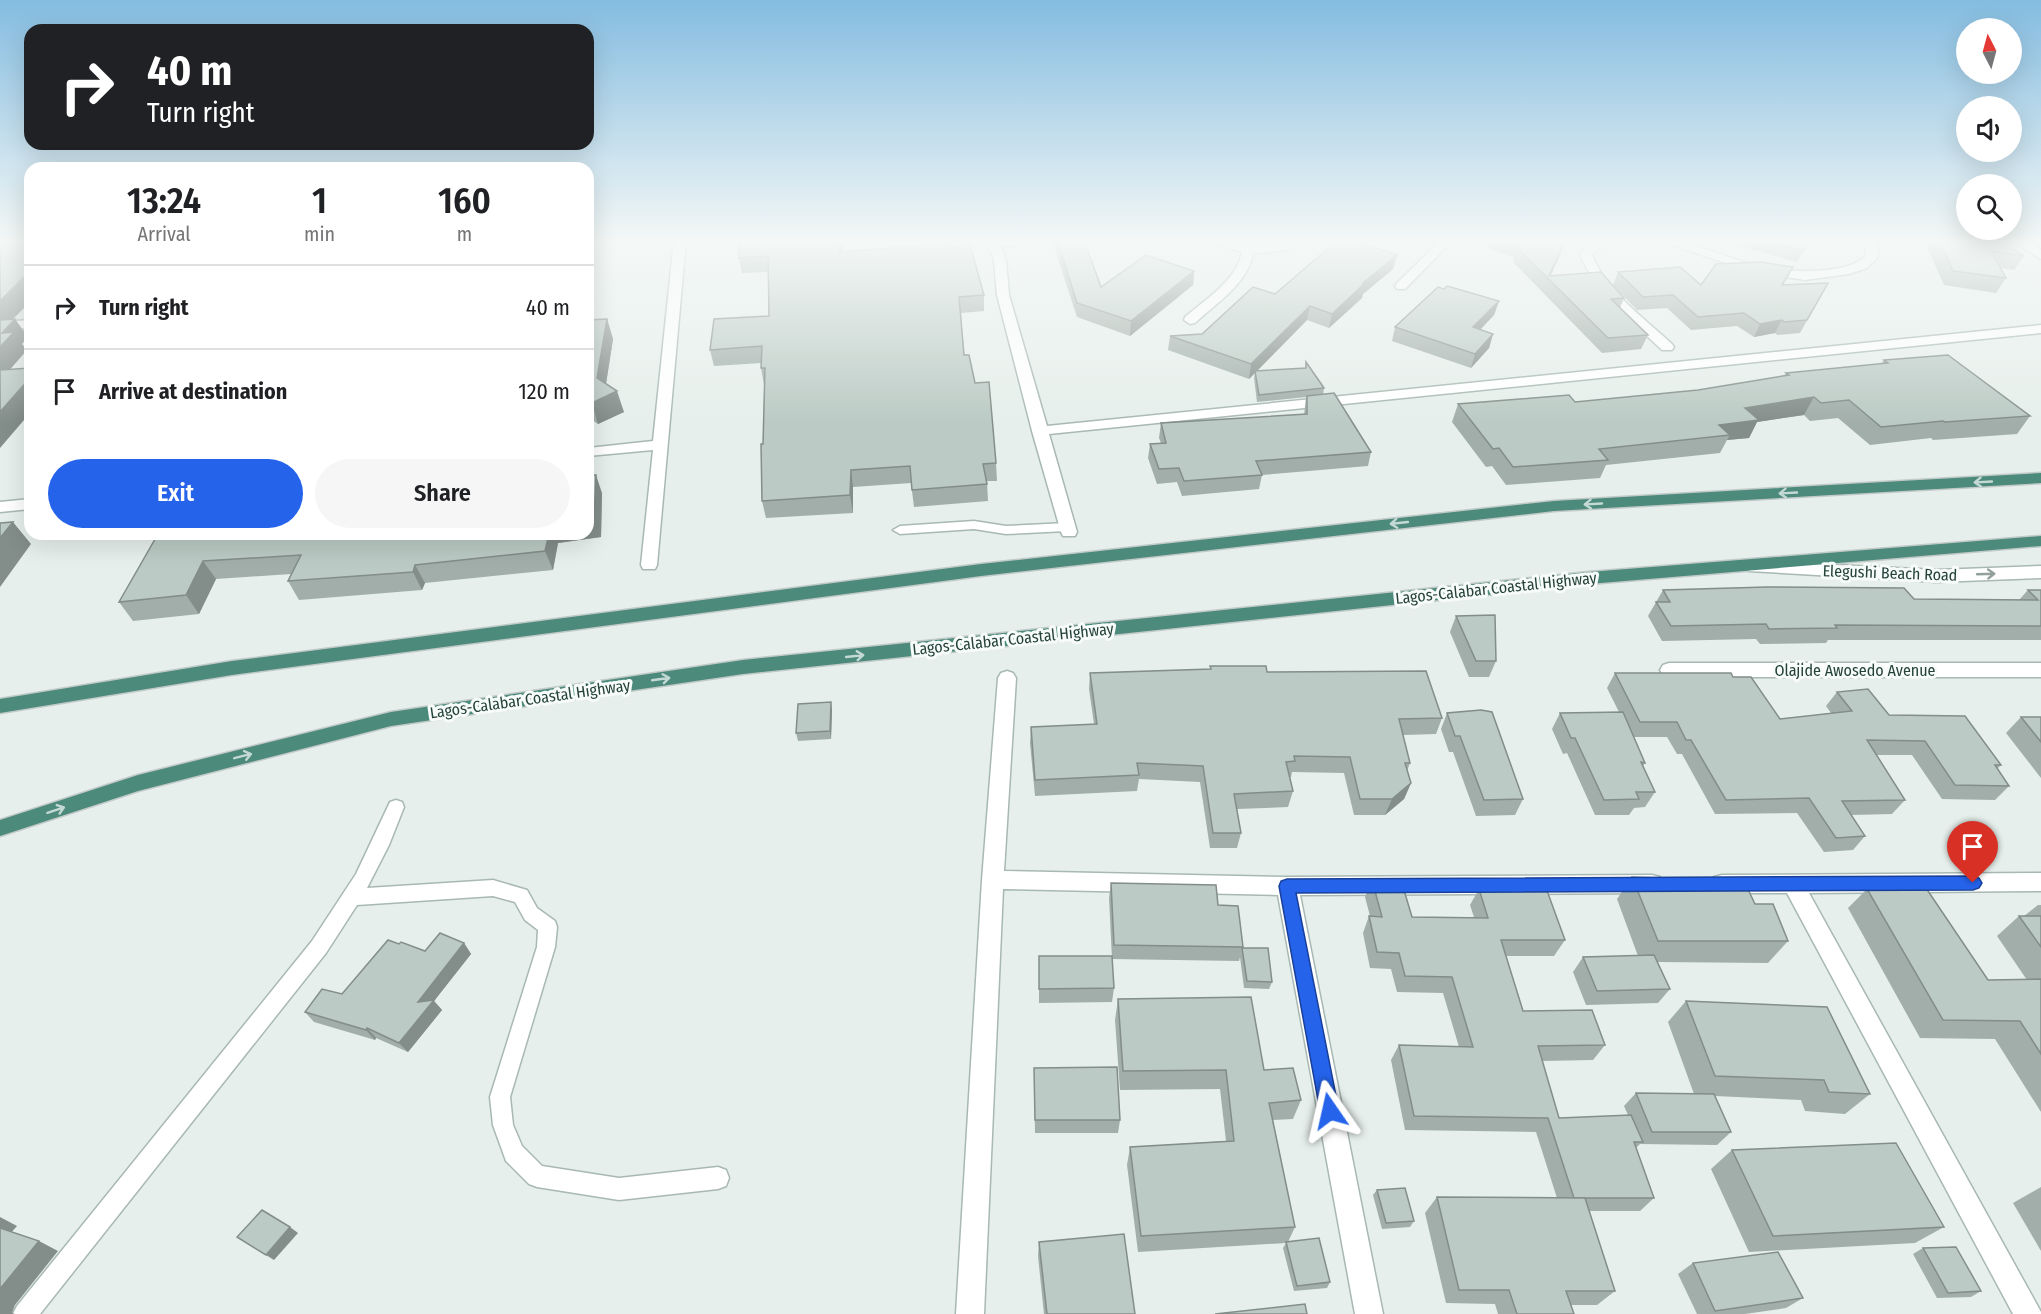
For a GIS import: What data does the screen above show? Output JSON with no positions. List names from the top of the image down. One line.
{"streets":{"highway":["Lagos-Calabar Coastal Highway"],"street":["Elegushi Beach Road","Olajide Awosedo Avenue"]},"crossings":[["Elegushi Beach Road","Lagos-Calabar Coastal Highway"]],"one_way":["Elegushi Beach Road"],"north":"top","page":{"turn":["40 m","Turn right"],"eta":["13:24","Arrival","1","min","160","m"],"list":[{"name":"Turn right","value":"40 m"},{"name":"Arrive at destination","value":"120 m"}],"buttons":["Exit","Share"]}}
